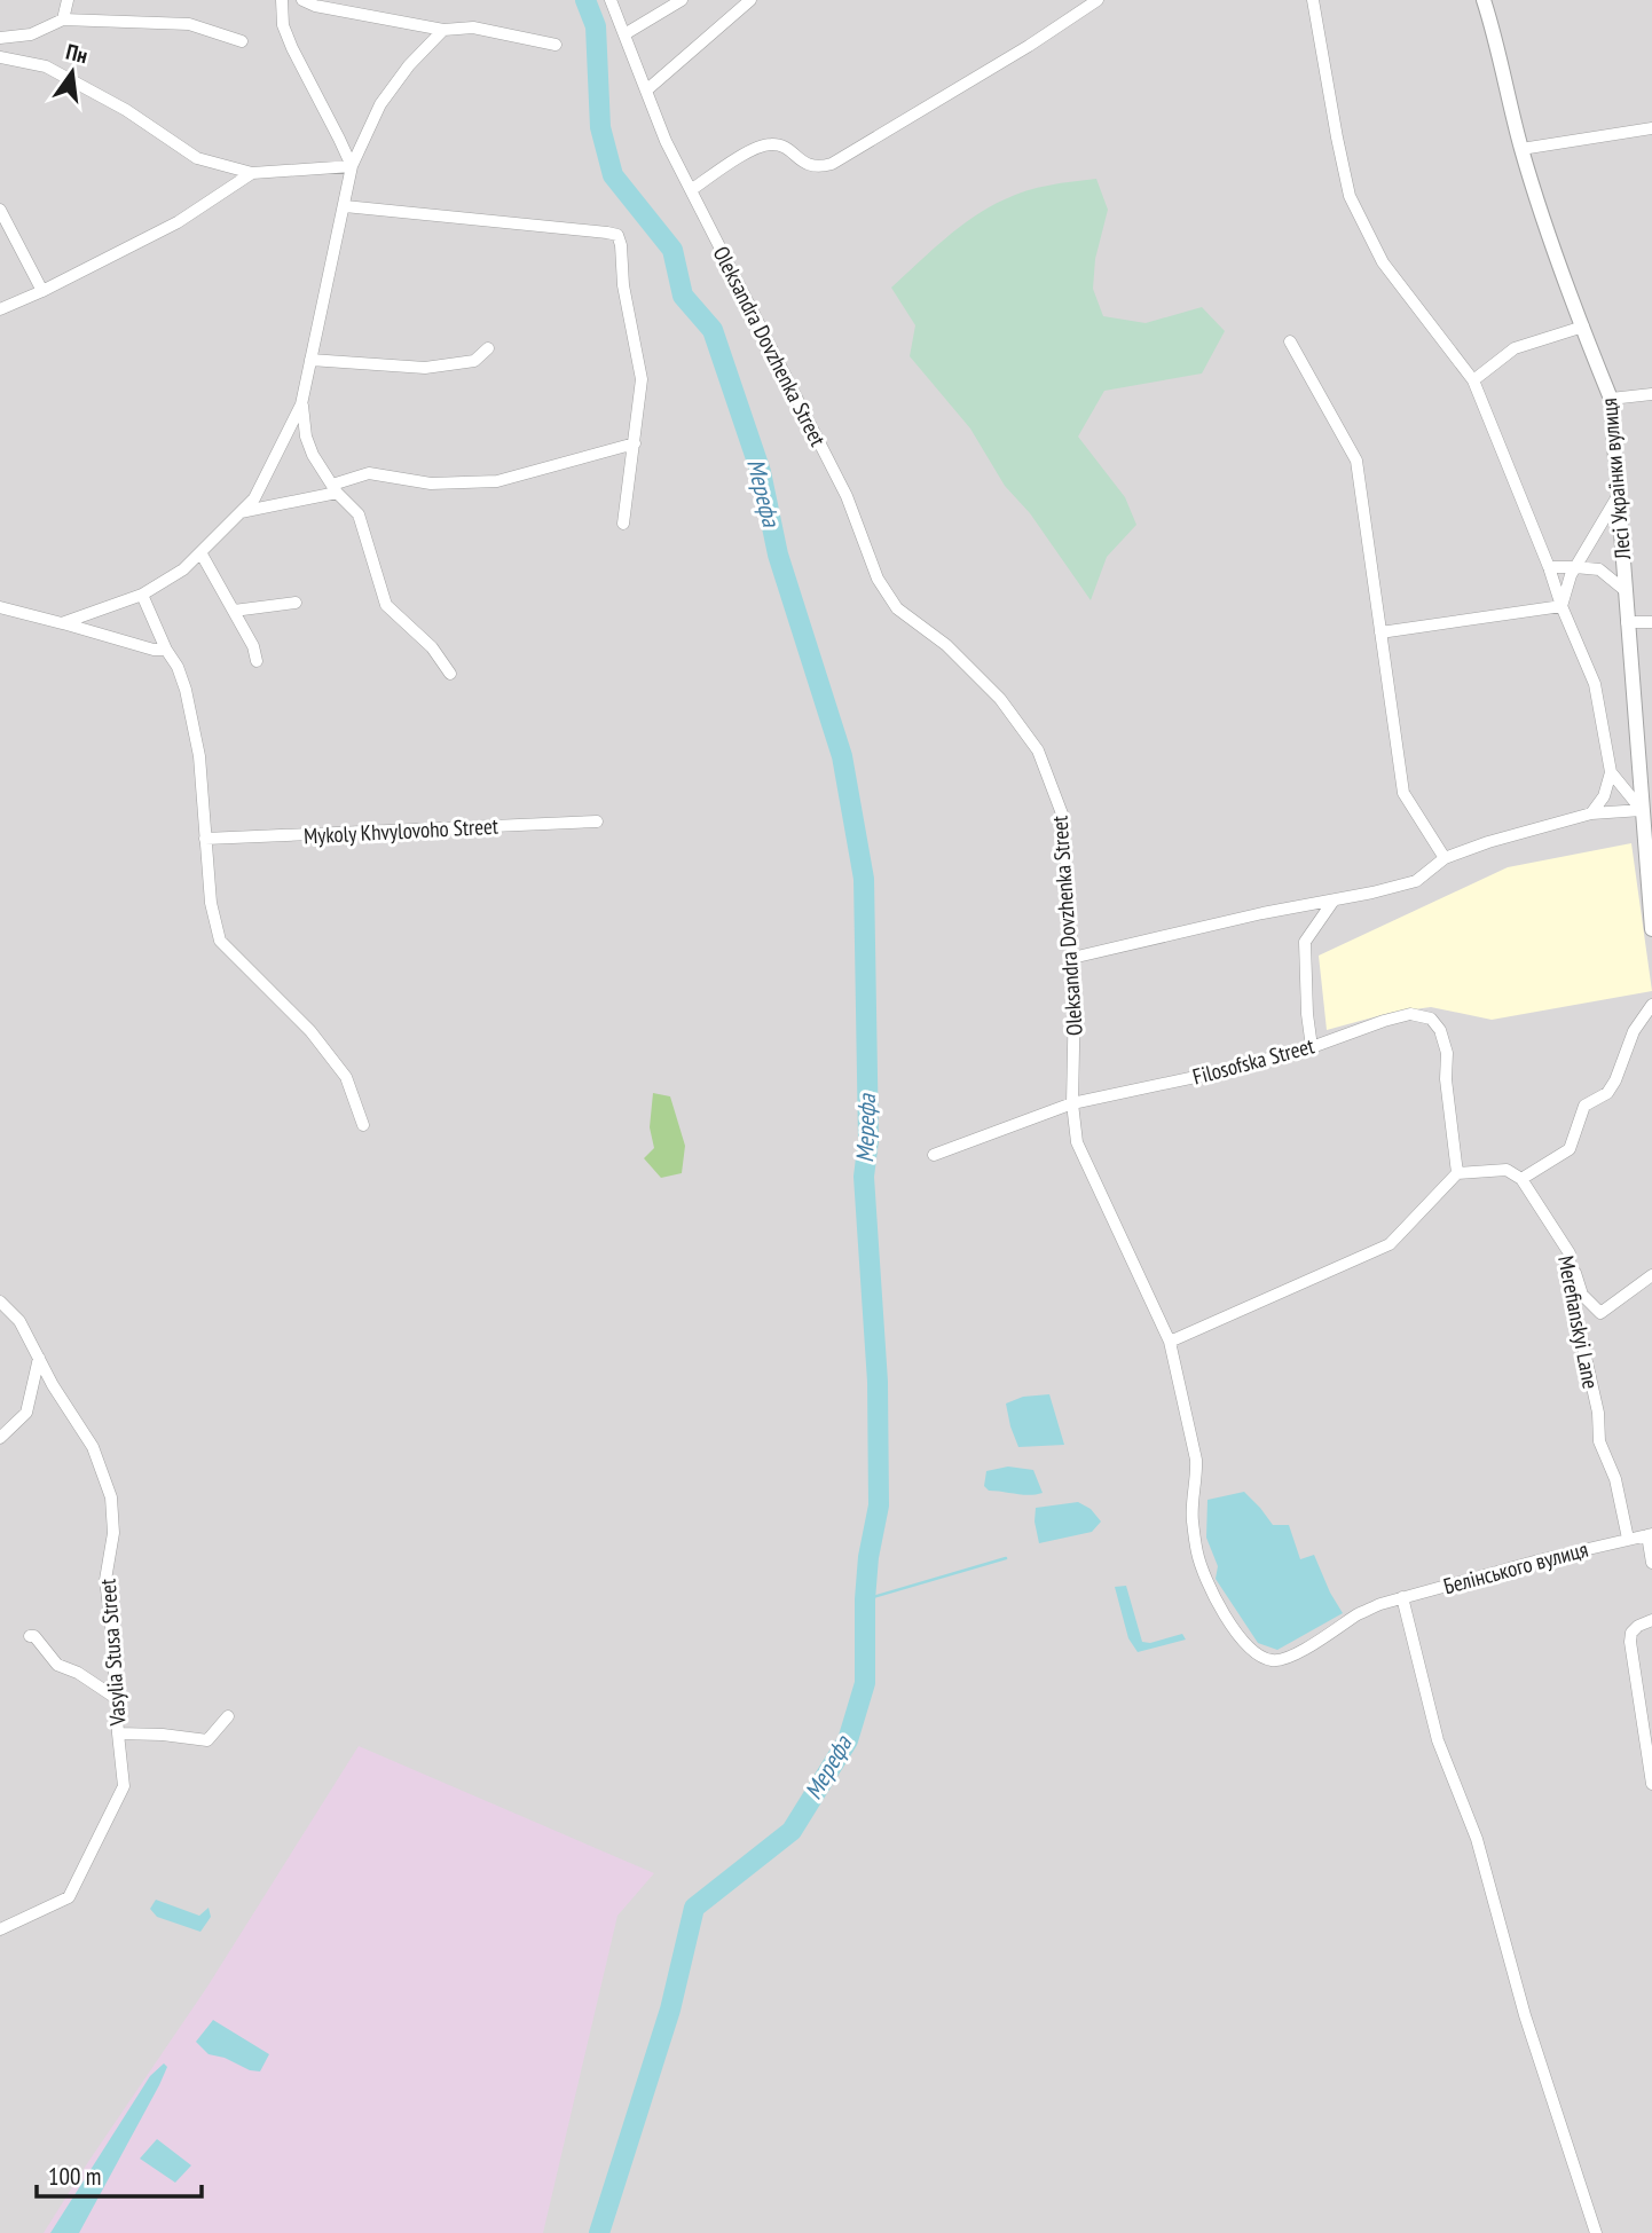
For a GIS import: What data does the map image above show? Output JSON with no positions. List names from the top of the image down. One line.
{"streets":{"street":["Oleksandra Dovzhenka Street","Лесі Українки вулиця","Mykoly Khvylovoho Street","Filosofska Street","Merefianskyi Lane","Белінського вулиця","Vasylia Stusa Street"]},"crossings":[["Oleksandra Dovzhenka Street","Filosofska Street"],["Oleksandra Dovzhenka Street","Белінського вулиця"],["Merefianskyi Lane","Белінського вулиця"]],"water":["Мерефа"],"scale_bar":"100 m","north":"top"}
